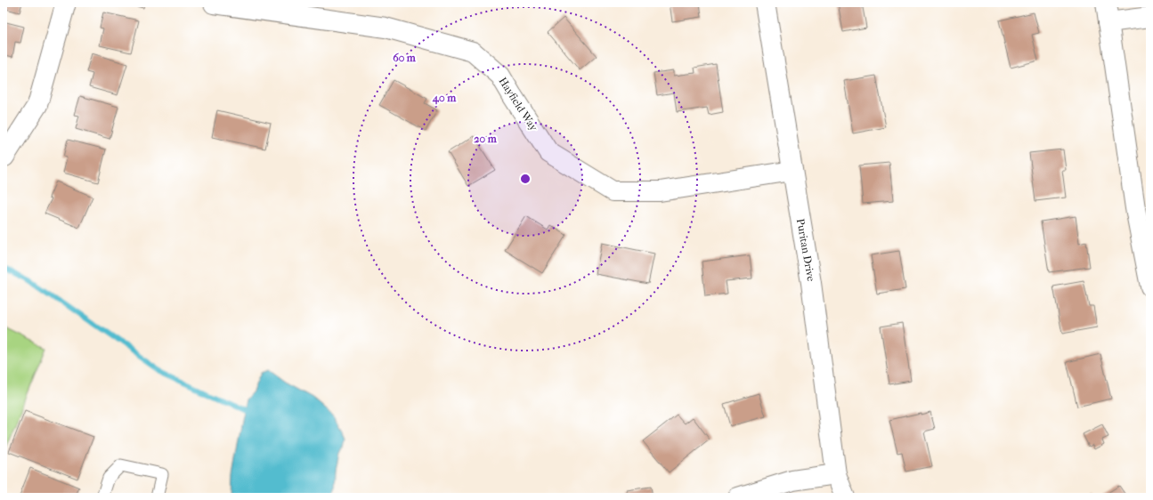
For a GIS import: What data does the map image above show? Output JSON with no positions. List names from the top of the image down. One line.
{"streets":{"street":["Hayfield Way","Puritan Drive"]},"crossings":[["Hayfield Way","Puritan Drive"]],"rings":["60 m","40 m","20 m"]}
